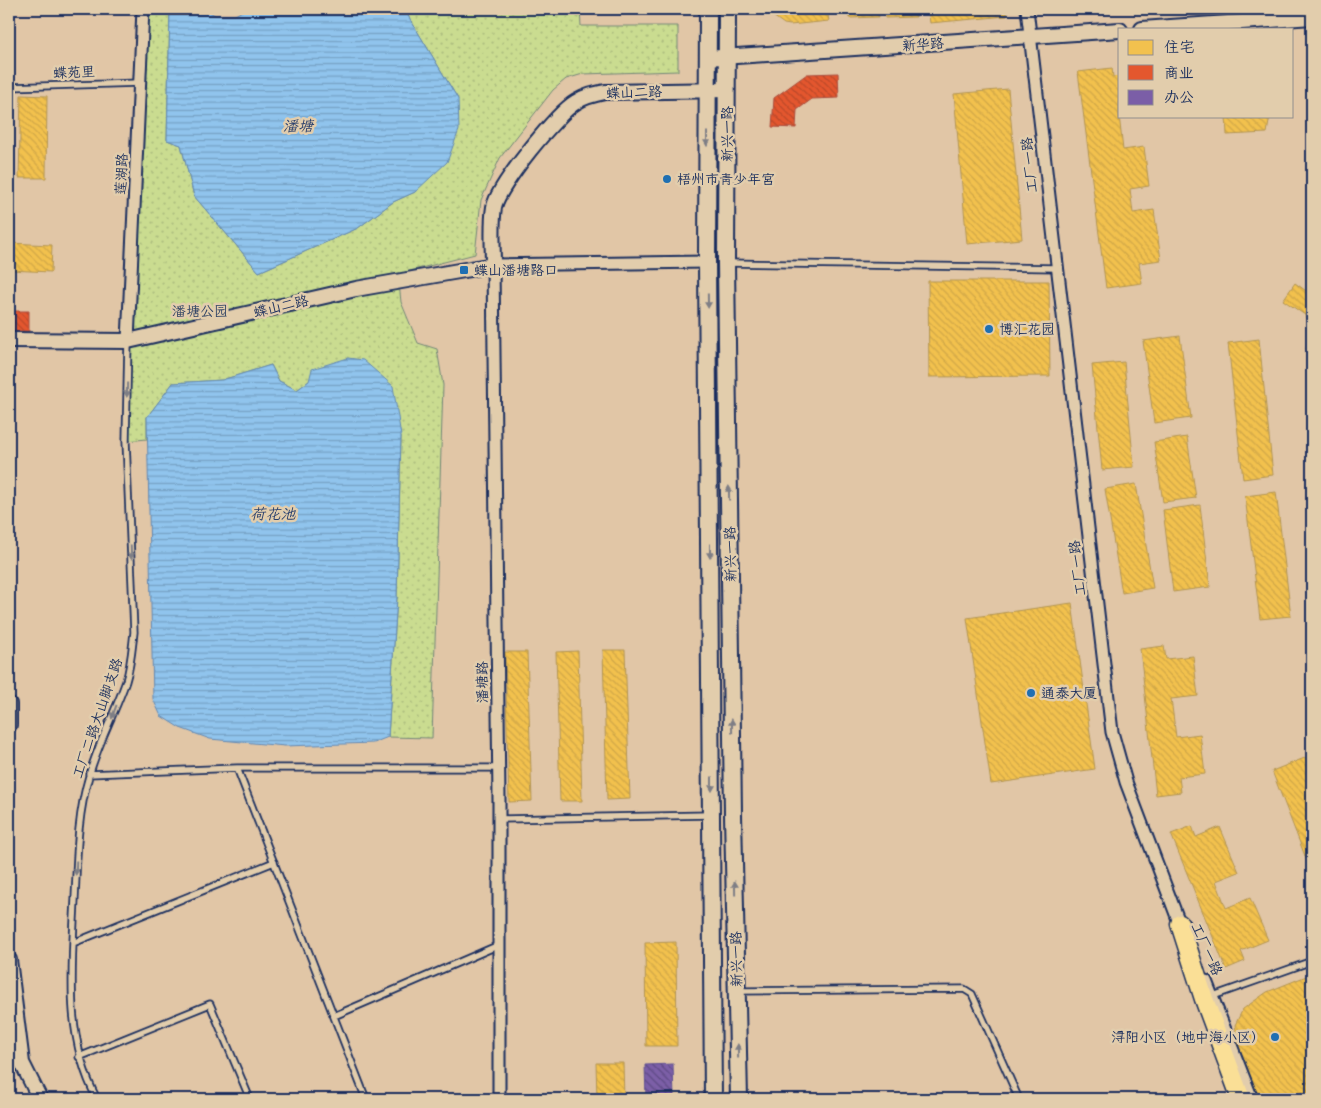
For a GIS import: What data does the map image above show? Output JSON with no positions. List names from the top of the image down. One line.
{"streets":{"main road":["新兴一路"],"street":["新华路","蝶山二路","工厂一路","莲湖路","潘塘路"],"lane":["蝶苑里","工厂二路大山脚支路"]},"crossings":[["新华路","新兴一路"],["新华路","工厂一路"],["蝶苑里","莲湖路"],["蝶山二路","新兴一路"],["蝶山二路","莲湖路"],["蝶山二路","潘塘路"],["蝶山二路","工厂二路大山脚支路"],["莲湖路","工厂二路大山脚支路"]],"one_way":["工厂二路大山脚支路"],"water":["潘塘","荷花池"],"parks":["潘塘公园"],"places":{"other":["梧州市青少年宫","博汇花园","通泰大厦","浔阳小区（地中海小区）"],"transit":["蝶山潘塘路口"]},"legend":["住宅","商业","办公"]}
